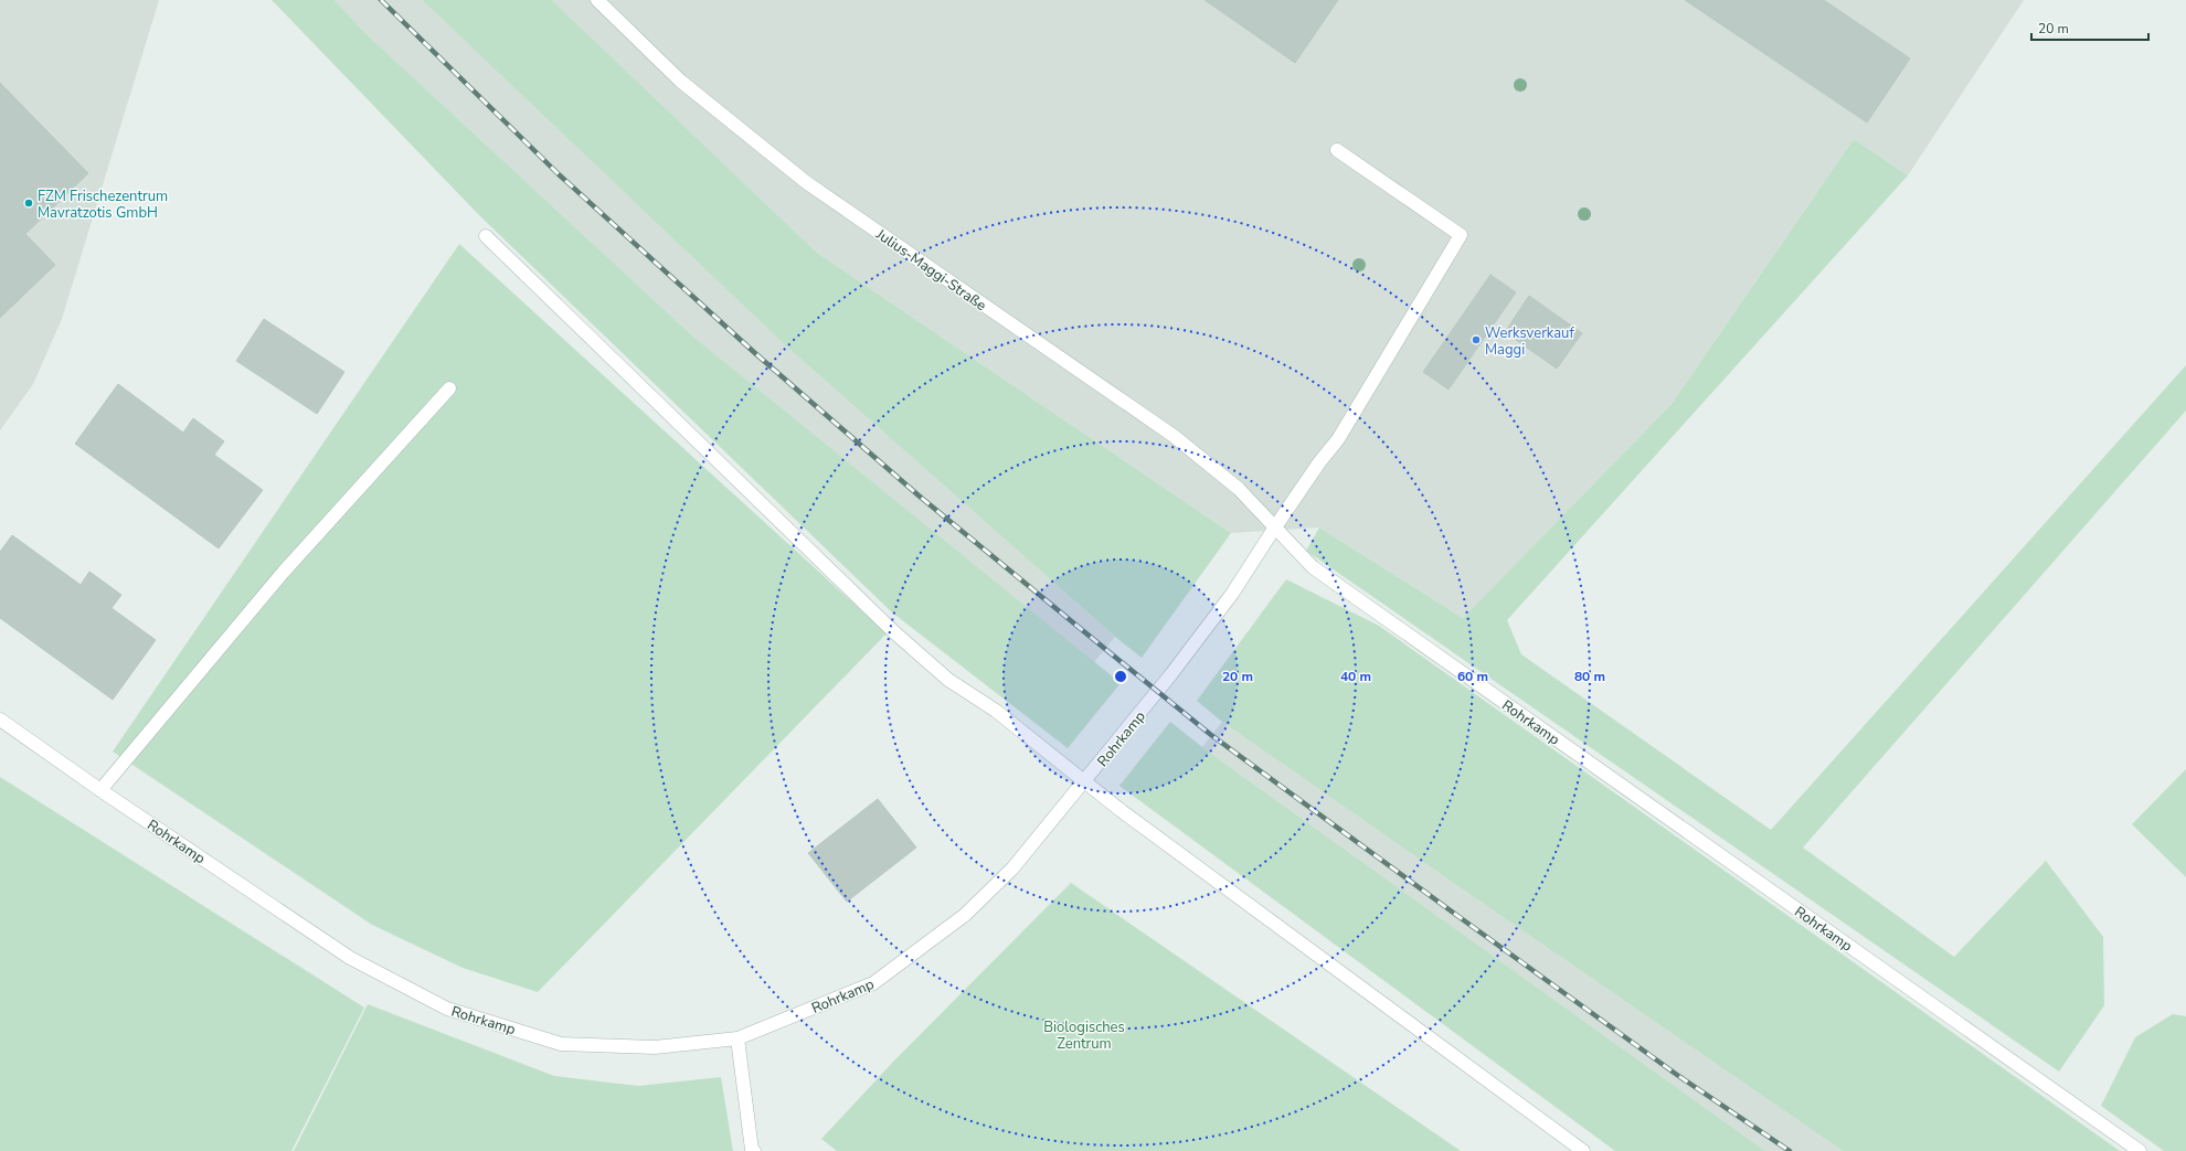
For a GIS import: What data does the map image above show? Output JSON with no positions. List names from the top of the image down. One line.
{"streets":{"street":["Julius-Maggi-Straße","Rohrkamp"]},"crossings":[["Julius-Maggi-Straße","Rohrkamp"]],"parks":["Biologisches Zentrum"],"places":["FZM Frischezentrum Mavratzotis GmbH","Werksverkauf Maggi"],"scale_bar":"20 m","rings":["20 m","40 m","60 m","80 m"]}
